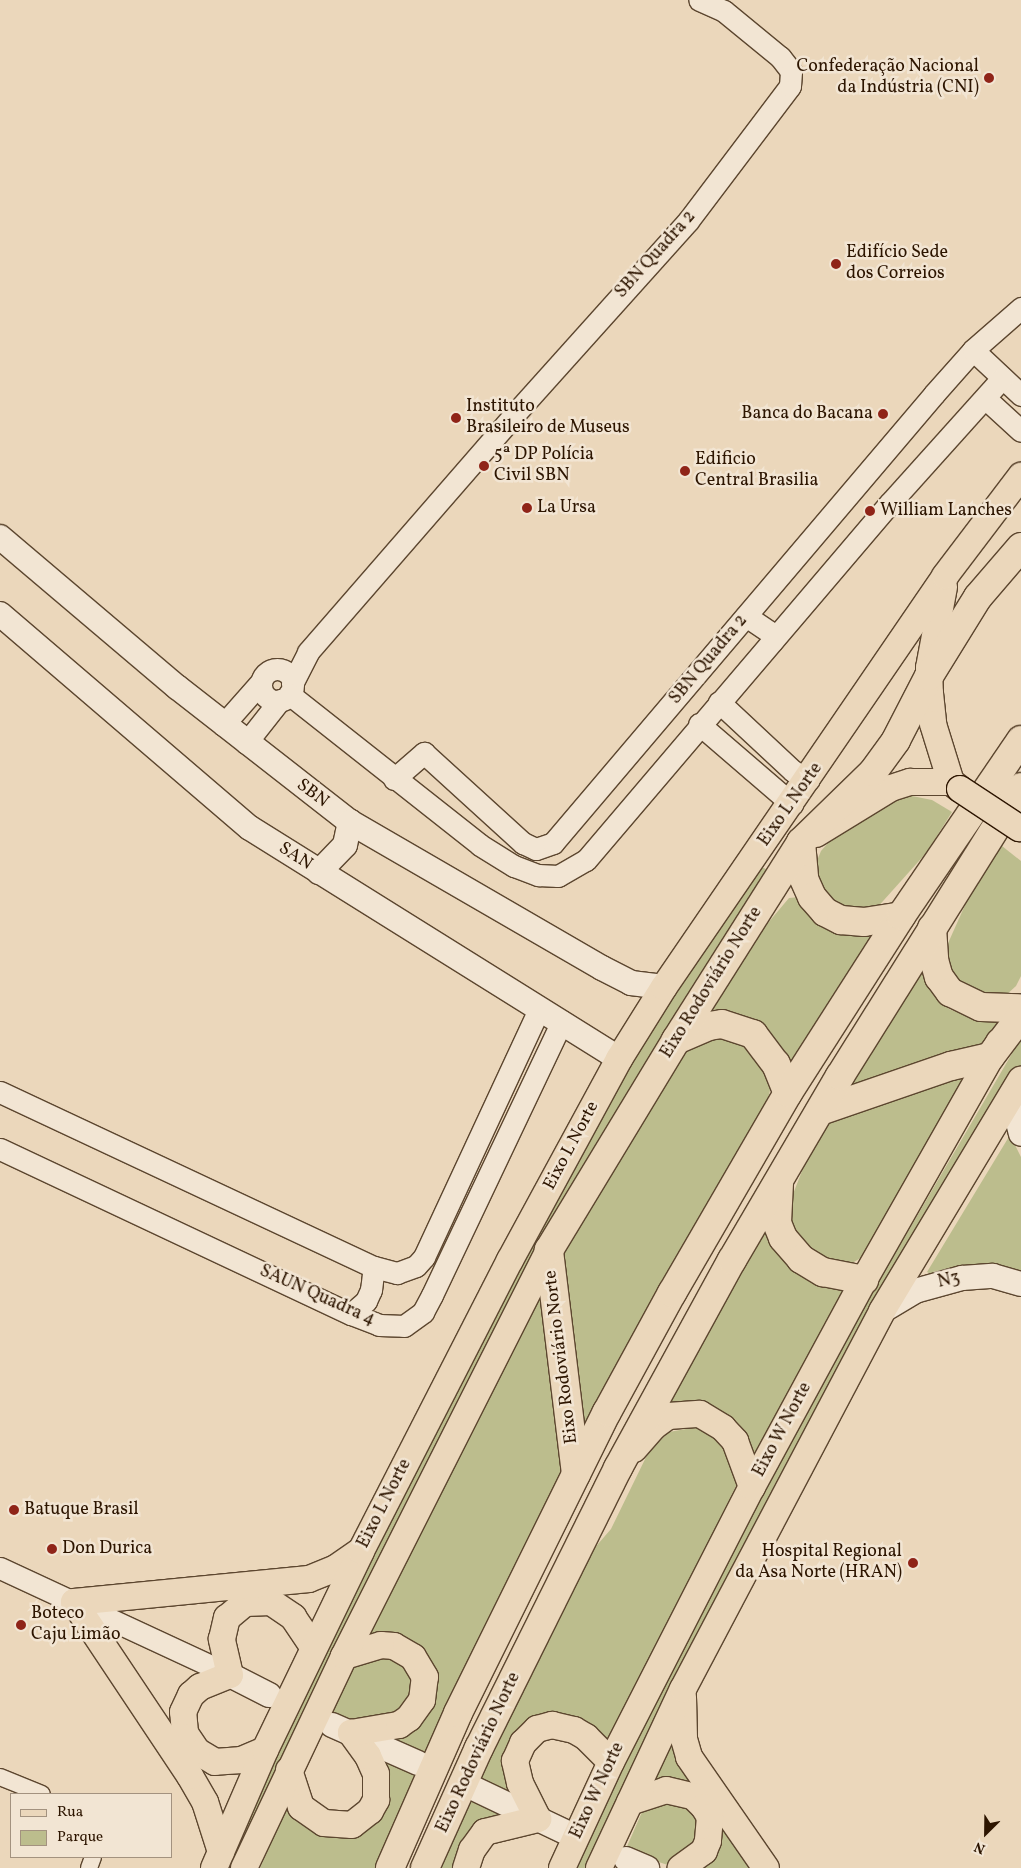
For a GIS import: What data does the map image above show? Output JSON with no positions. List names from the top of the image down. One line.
{"streets":{"highway":["Eixo Rodoviário Norte"],"main road":["SBN","Eixo L Norte","SAN","N3","Eixo W Norte"],"street":["SBN Quadra 2","SAUN Quadra 4"]},"crossings":[["SBN Quadra 2","SBN"],["SBN Quadra 2","Eixo L Norte"],["SBN","Eixo L Norte"],["Eixo L Norte","SAN"],["Eixo L Norte","Eixo Rodoviário Norte"],["SAN","SAUN Quadra 4"],["N3","Eixo W Norte"]],"places":["Confederação Nacional da Indústria (CNI)","Edifício Sede dos Correios","Banca do Bacana","Instituto Brasileiro de Museus","5ª DP Polícia Civil SBN","Edificio Central Brasilia","La Ursa","William Lanches","Batuque Brasil","Don Durica","Hospital Regional da Asa Norte (HRAN)","Boteco Caju Limão"],"legend":["Rua","Parque"],"north":"bottom left"}
